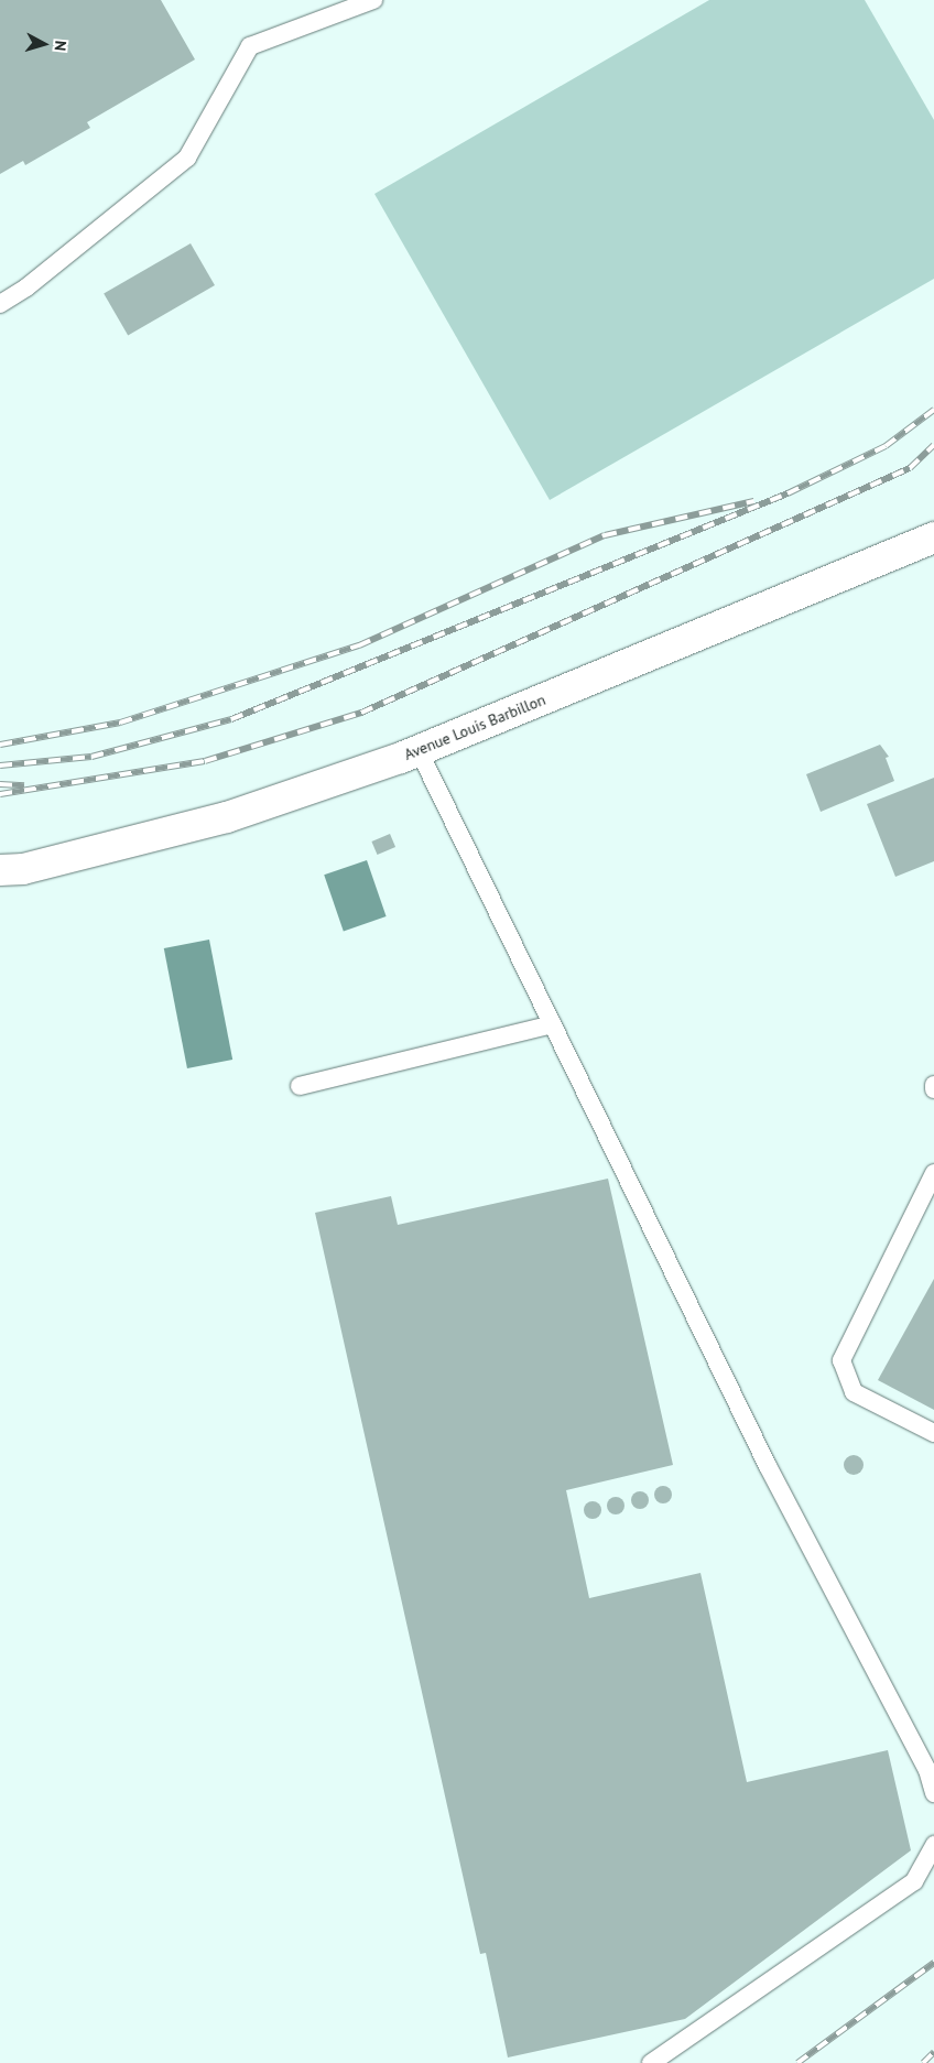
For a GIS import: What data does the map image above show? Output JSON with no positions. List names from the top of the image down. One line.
{"streets":{"street":["Avenue Louis Barbillon"]},"north":"right"}
